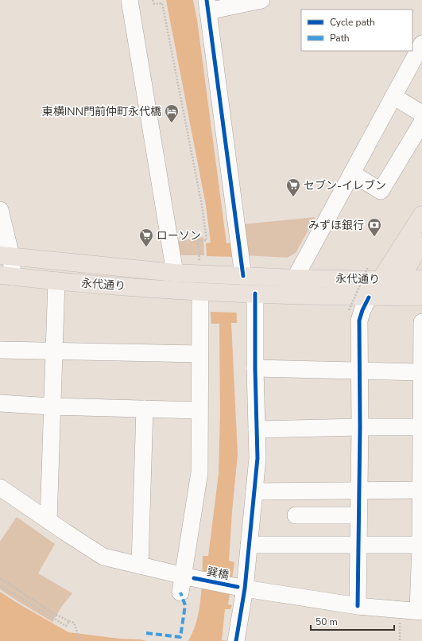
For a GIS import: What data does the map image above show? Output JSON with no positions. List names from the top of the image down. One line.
{"streets":{"main road":["永代通り"],"street":["巽橋"]},"places":{"hotel":["東横INN門前仲町永代橋"],"supermarket":["セブン-イレブン","ローソン"],"bank":["みずほ銀行"]},"legend":["Cycle path","Path"],"scale_bar":"50 m"}
